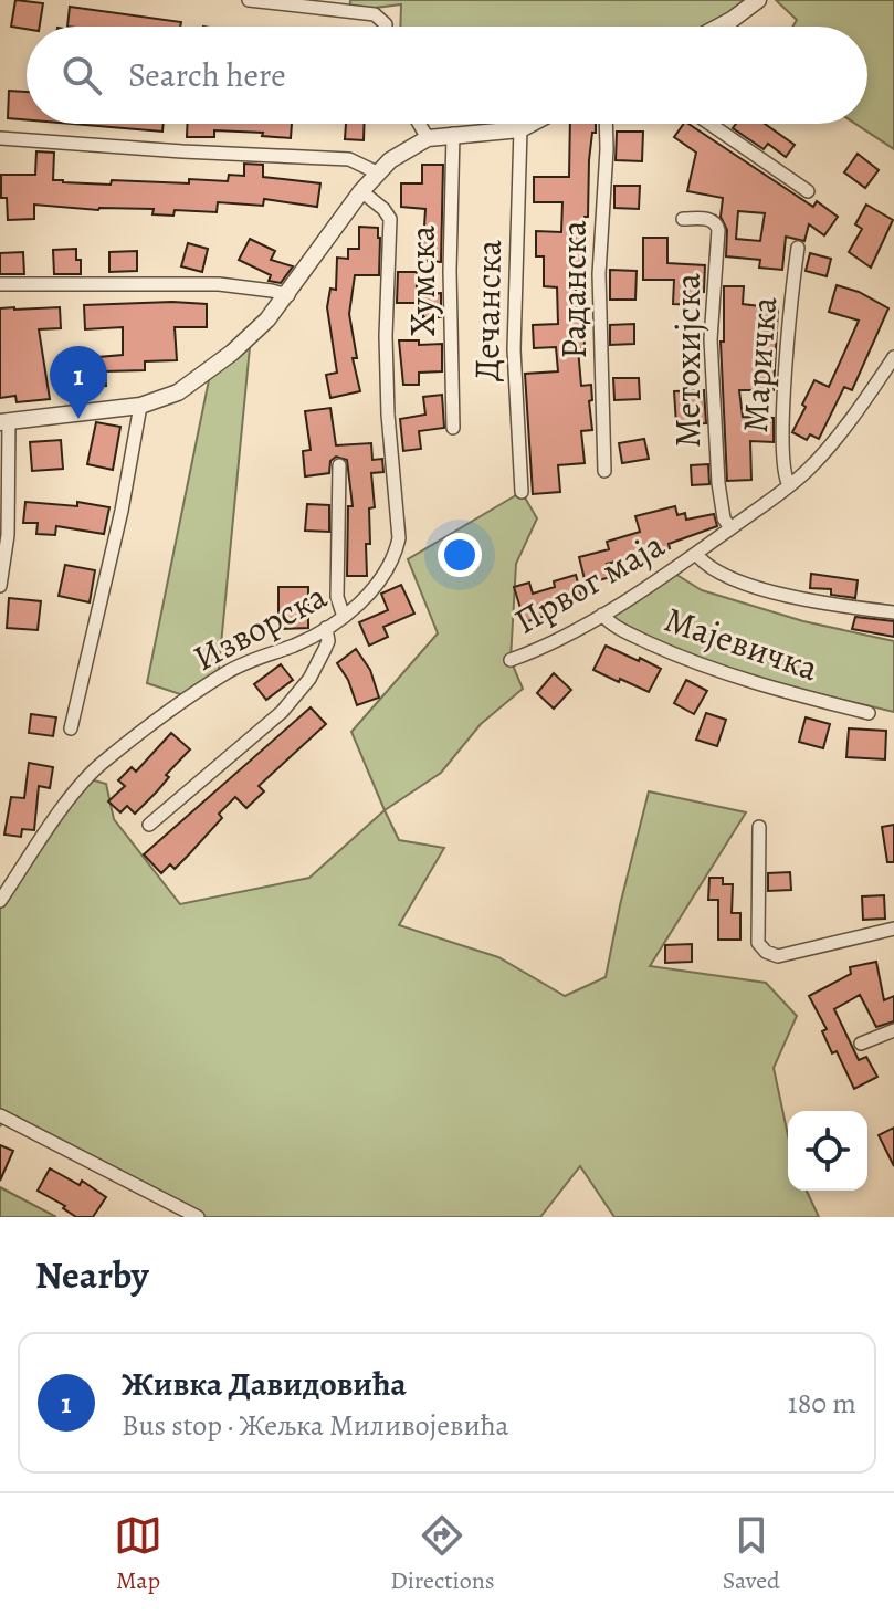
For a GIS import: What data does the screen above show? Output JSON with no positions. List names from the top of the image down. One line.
{"streets":{"street":["Хумска","Раданска","Дечанска","Метохијска","Маричка","Првог маја","Изворска","Мајевичка"]},"crossings":[["Метохијска","Првог маја"],["Маричка","Првог маја"],["Првог маја","Мајевичка"]],"page":{"search":"Search here","pins":"1","heading":"Nearby","list":[{"mark":"1","name":"Живка Давидовића","note":"Bus stop · Жељка Миливојевића","value":"180 m"}],"nav":["Map","Directions","Saved"]}}
